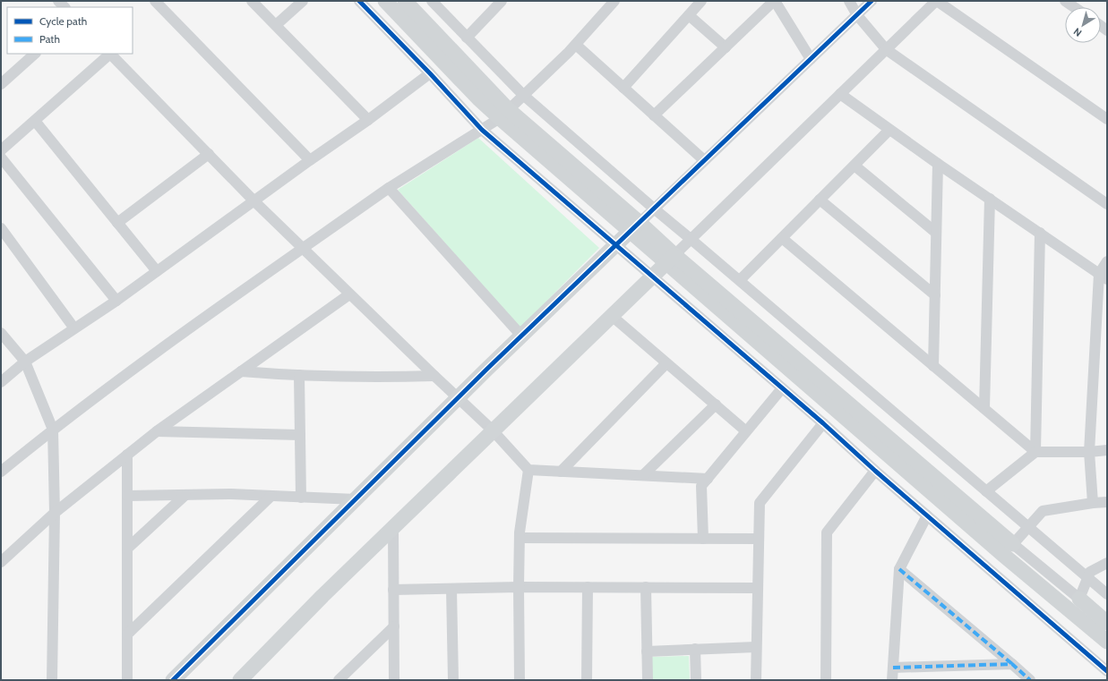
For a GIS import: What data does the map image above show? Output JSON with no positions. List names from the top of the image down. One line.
{"legend":["Cycle path","Path"],"north":"bottom left"}
